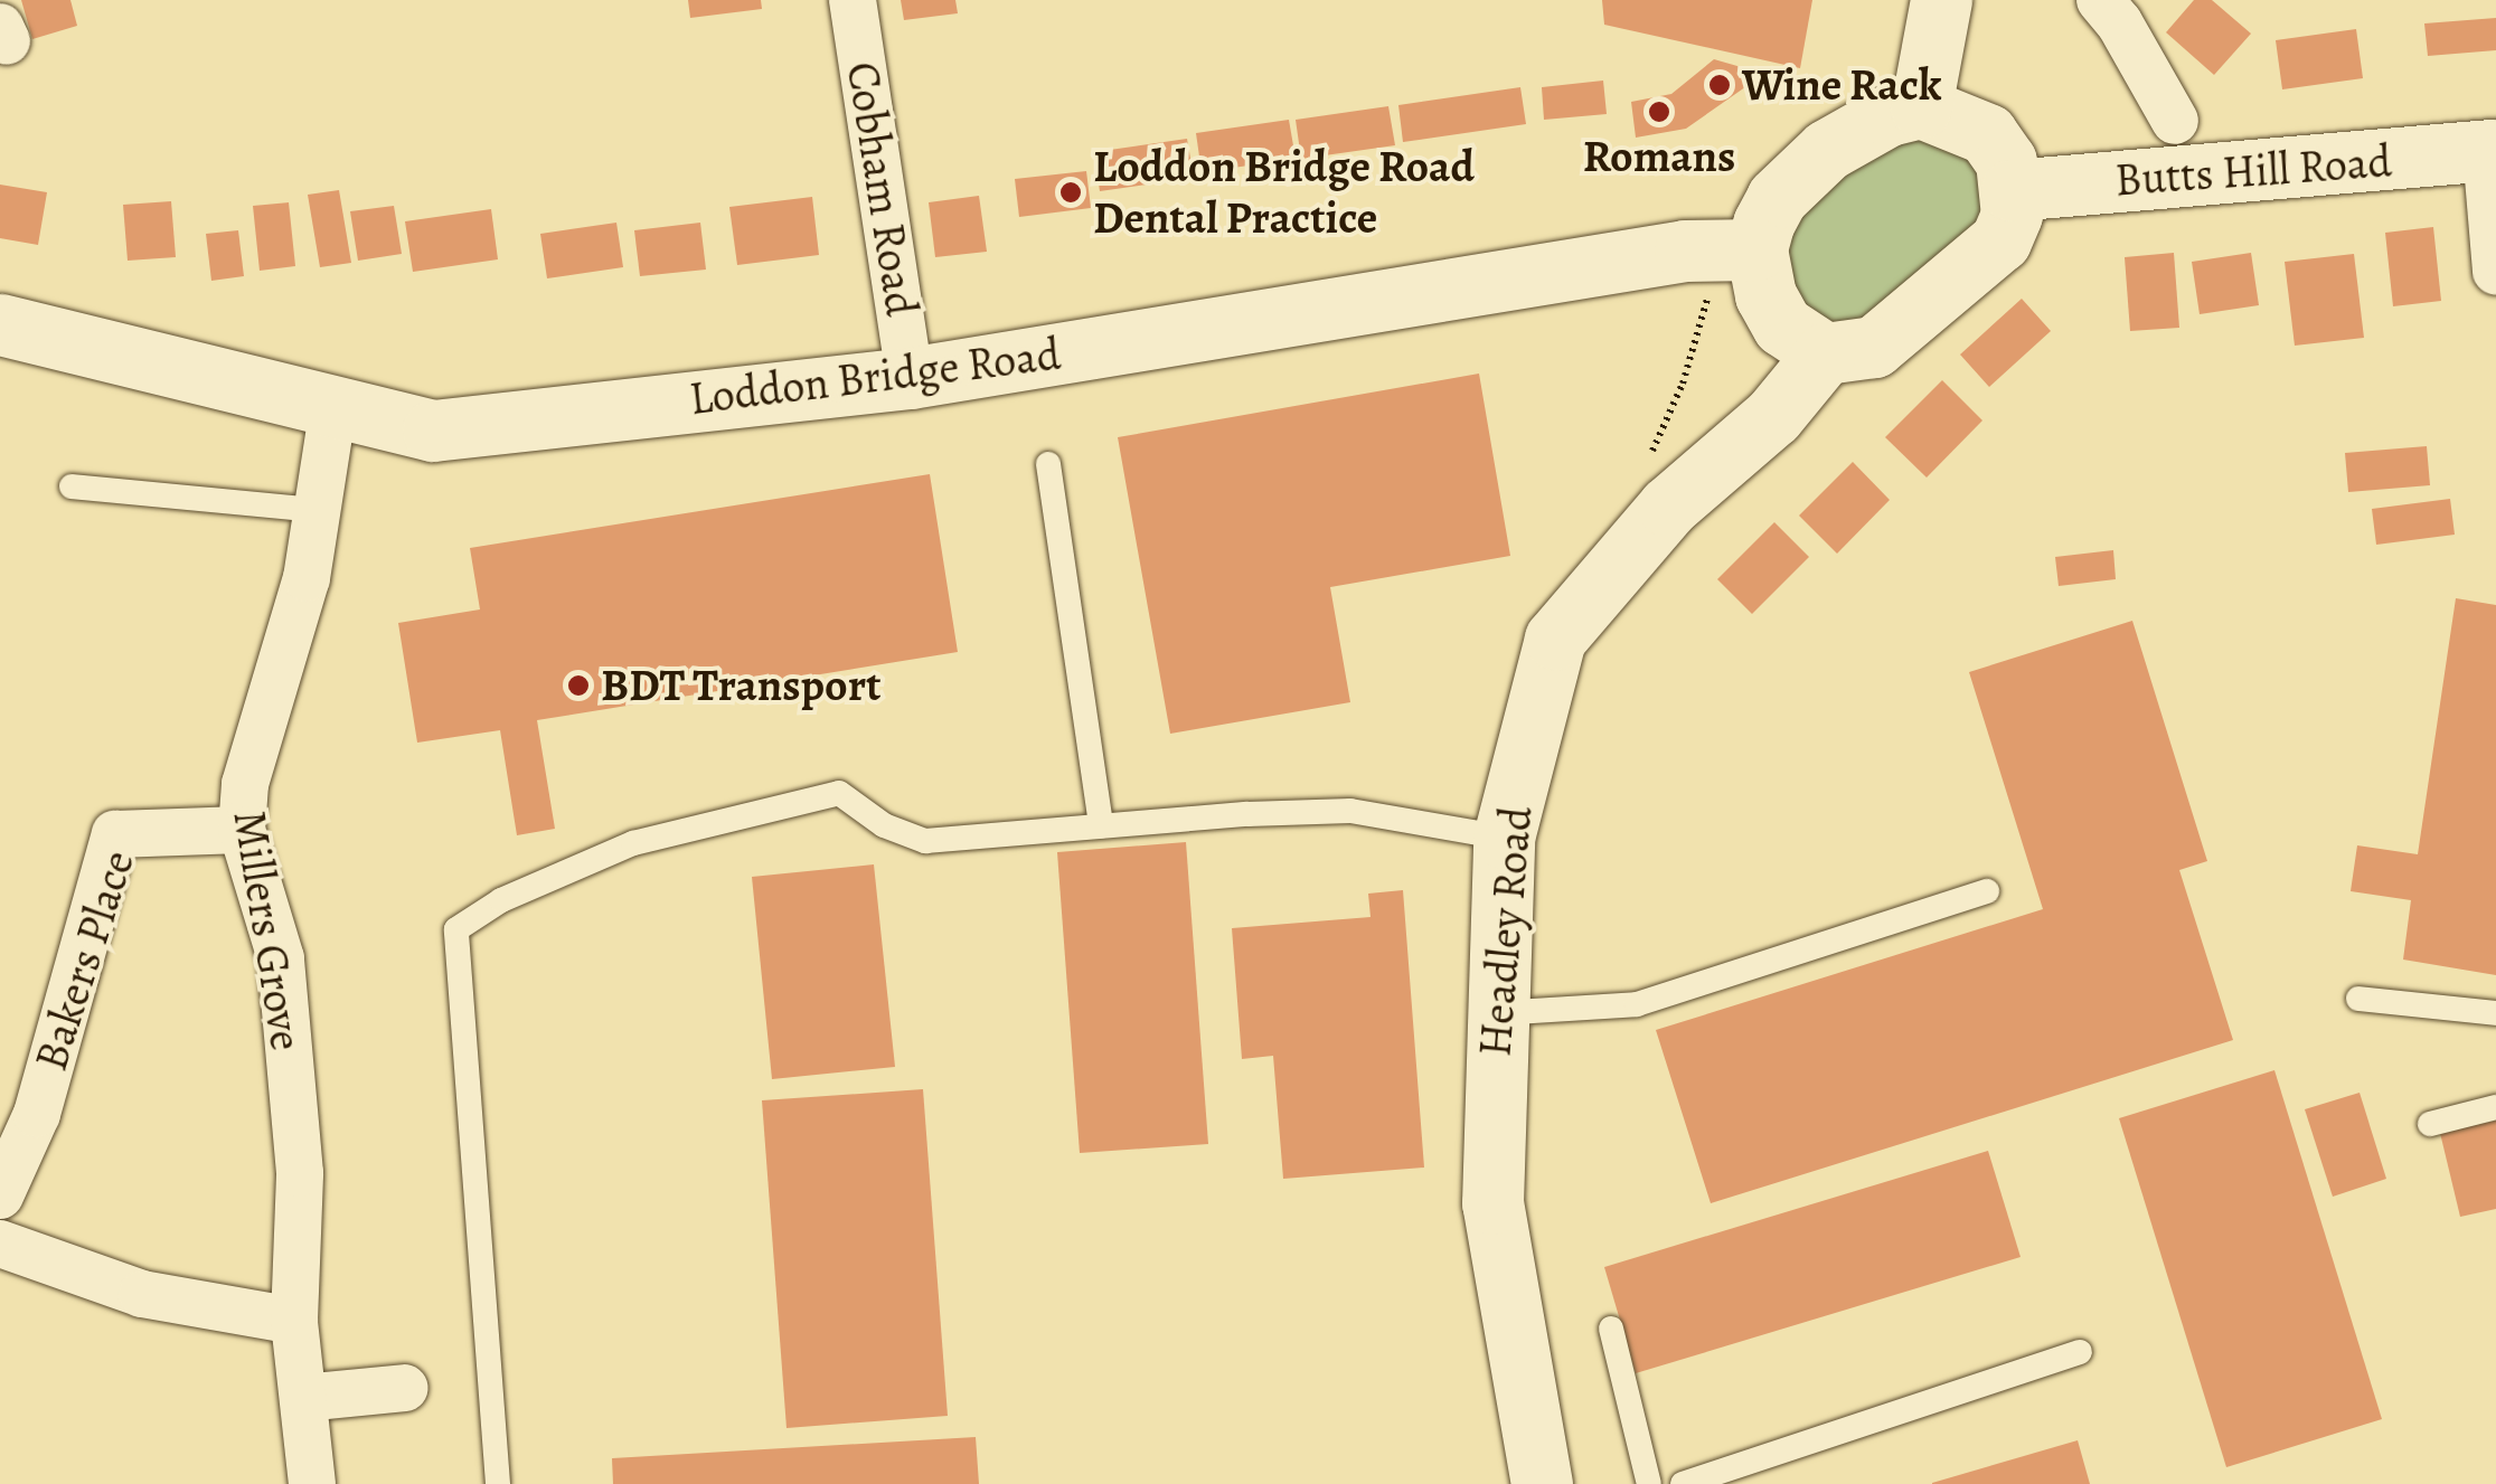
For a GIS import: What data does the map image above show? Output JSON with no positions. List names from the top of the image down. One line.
{"streets":{"street":["Butts Hill Road","Cobham Road","Loddon Bridge Road","Millers Grove","Headley Road","Bakers Place"]},"crossings":[["Butts Hill Road","Loddon Bridge Road"],["Butts Hill Road","Headley Road"],["Cobham Road","Loddon Bridge Road"],["Loddon Bridge Road","Millers Grove"],["Loddon Bridge Road","Headley Road"],["Millers Grove","Bakers Place"]],"places":["Wine Rack","Romans","Loddon Bridge Road Dental Practice","BDT Transport"]}
